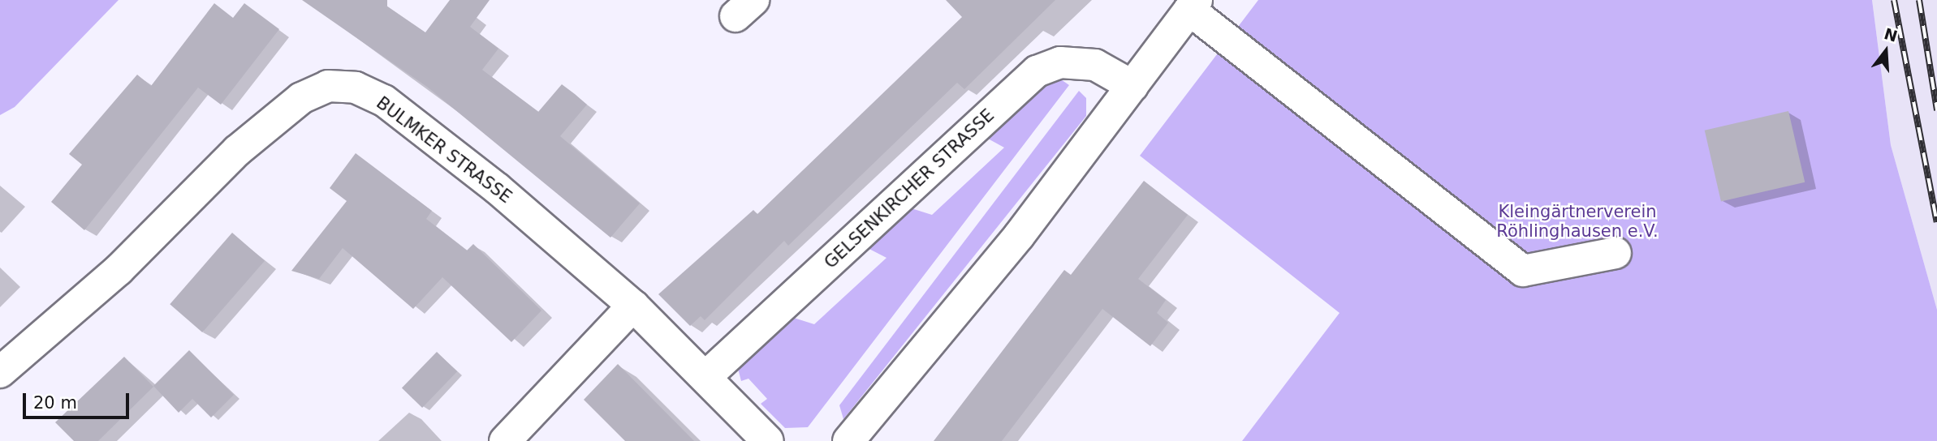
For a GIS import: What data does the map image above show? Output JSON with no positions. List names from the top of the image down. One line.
{"streets":{"street":["BULMKER STRASSE","GELSENKIRCHER STRASSE"]},"crossings":[["BULMKER STRASSE","GELSENKIRCHER STRASSE"]],"parks":["Kleingärtnerverein Röhlinghausen e.V."],"scale_bar":"20 m","north":"top"}
